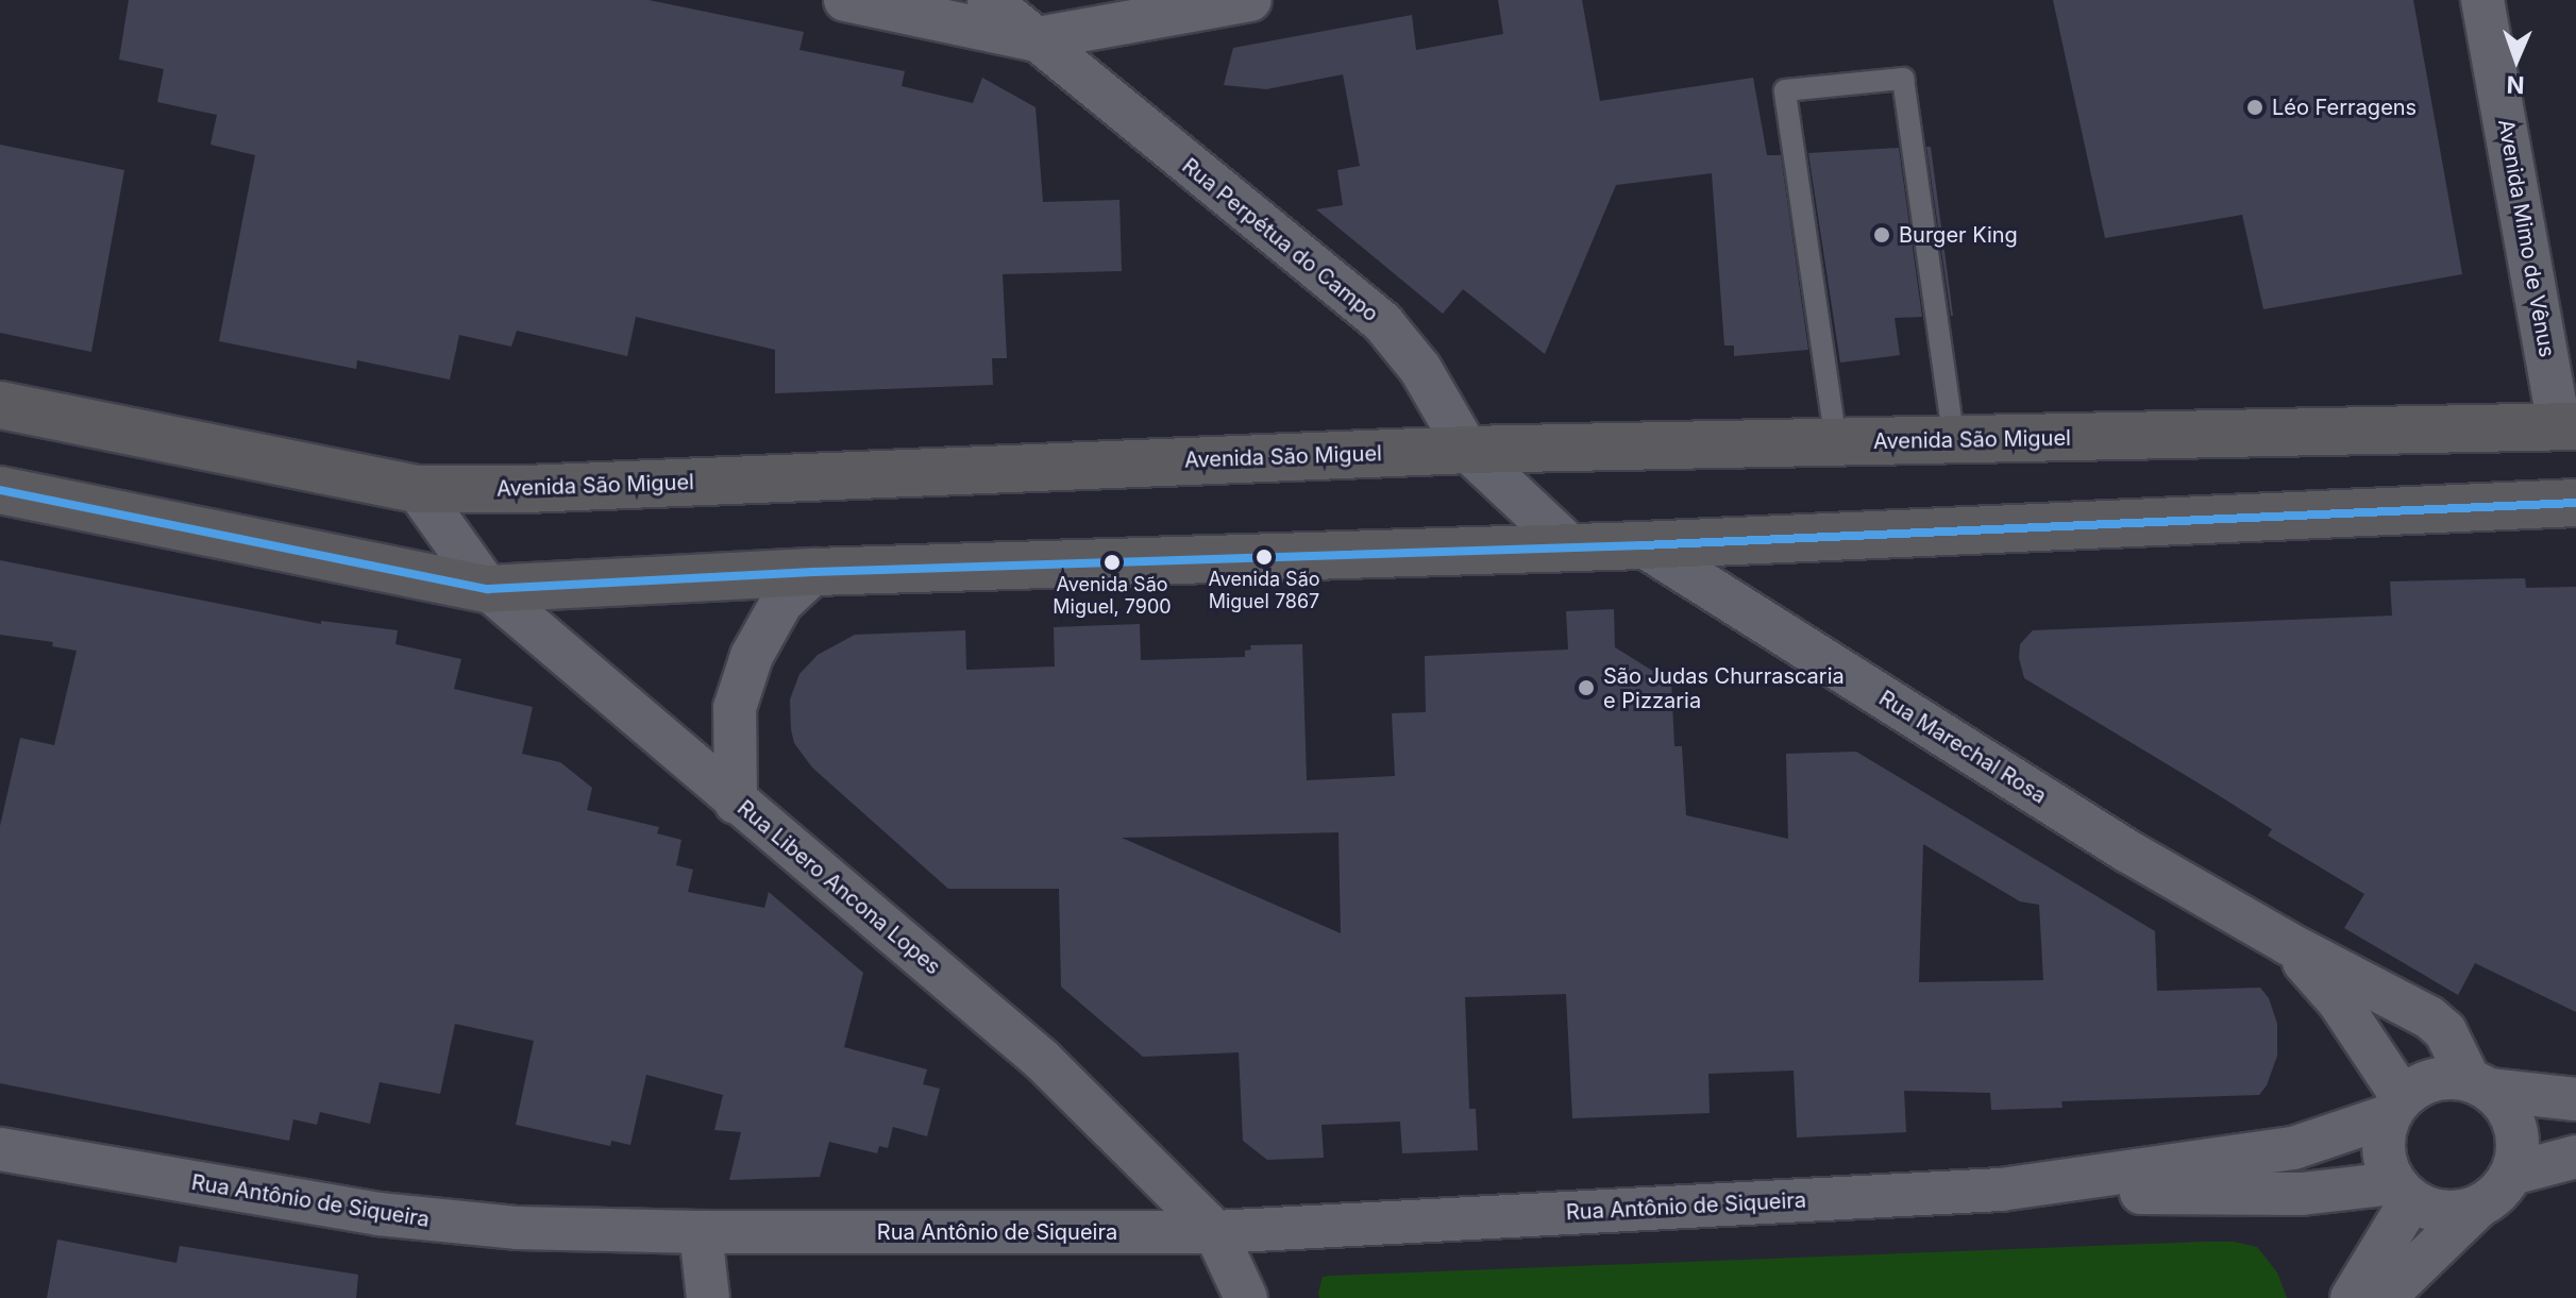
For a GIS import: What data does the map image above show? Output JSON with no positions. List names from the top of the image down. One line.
{"streets":{"main road":["Avenida São Miguel"],"street":["Avenida Mimo de Vênus","Rua Perpétua do Campo","Rua Marechal Rosa","Rua Libero Ancona Lopes","Rua Antônio de Siqueira"]},"crossings":[["Avenida Mimo de Vênus","Avenida São Miguel"],["Rua Perpétua do Campo","Avenida São Miguel"],["Avenida São Miguel","Rua Libero Ancona Lopes"],["Rua Marechal Rosa","Rua Antônio de Siqueira"],["Rua Libero Ancona Lopes","Rua Antônio de Siqueira"]],"places":["Léo Ferragens","Burger King","Avenida São Miguel 7867","Avenida São Miguel, 7900","São Judas Churrascaria e Pizzaria"],"north":"bottom"}
